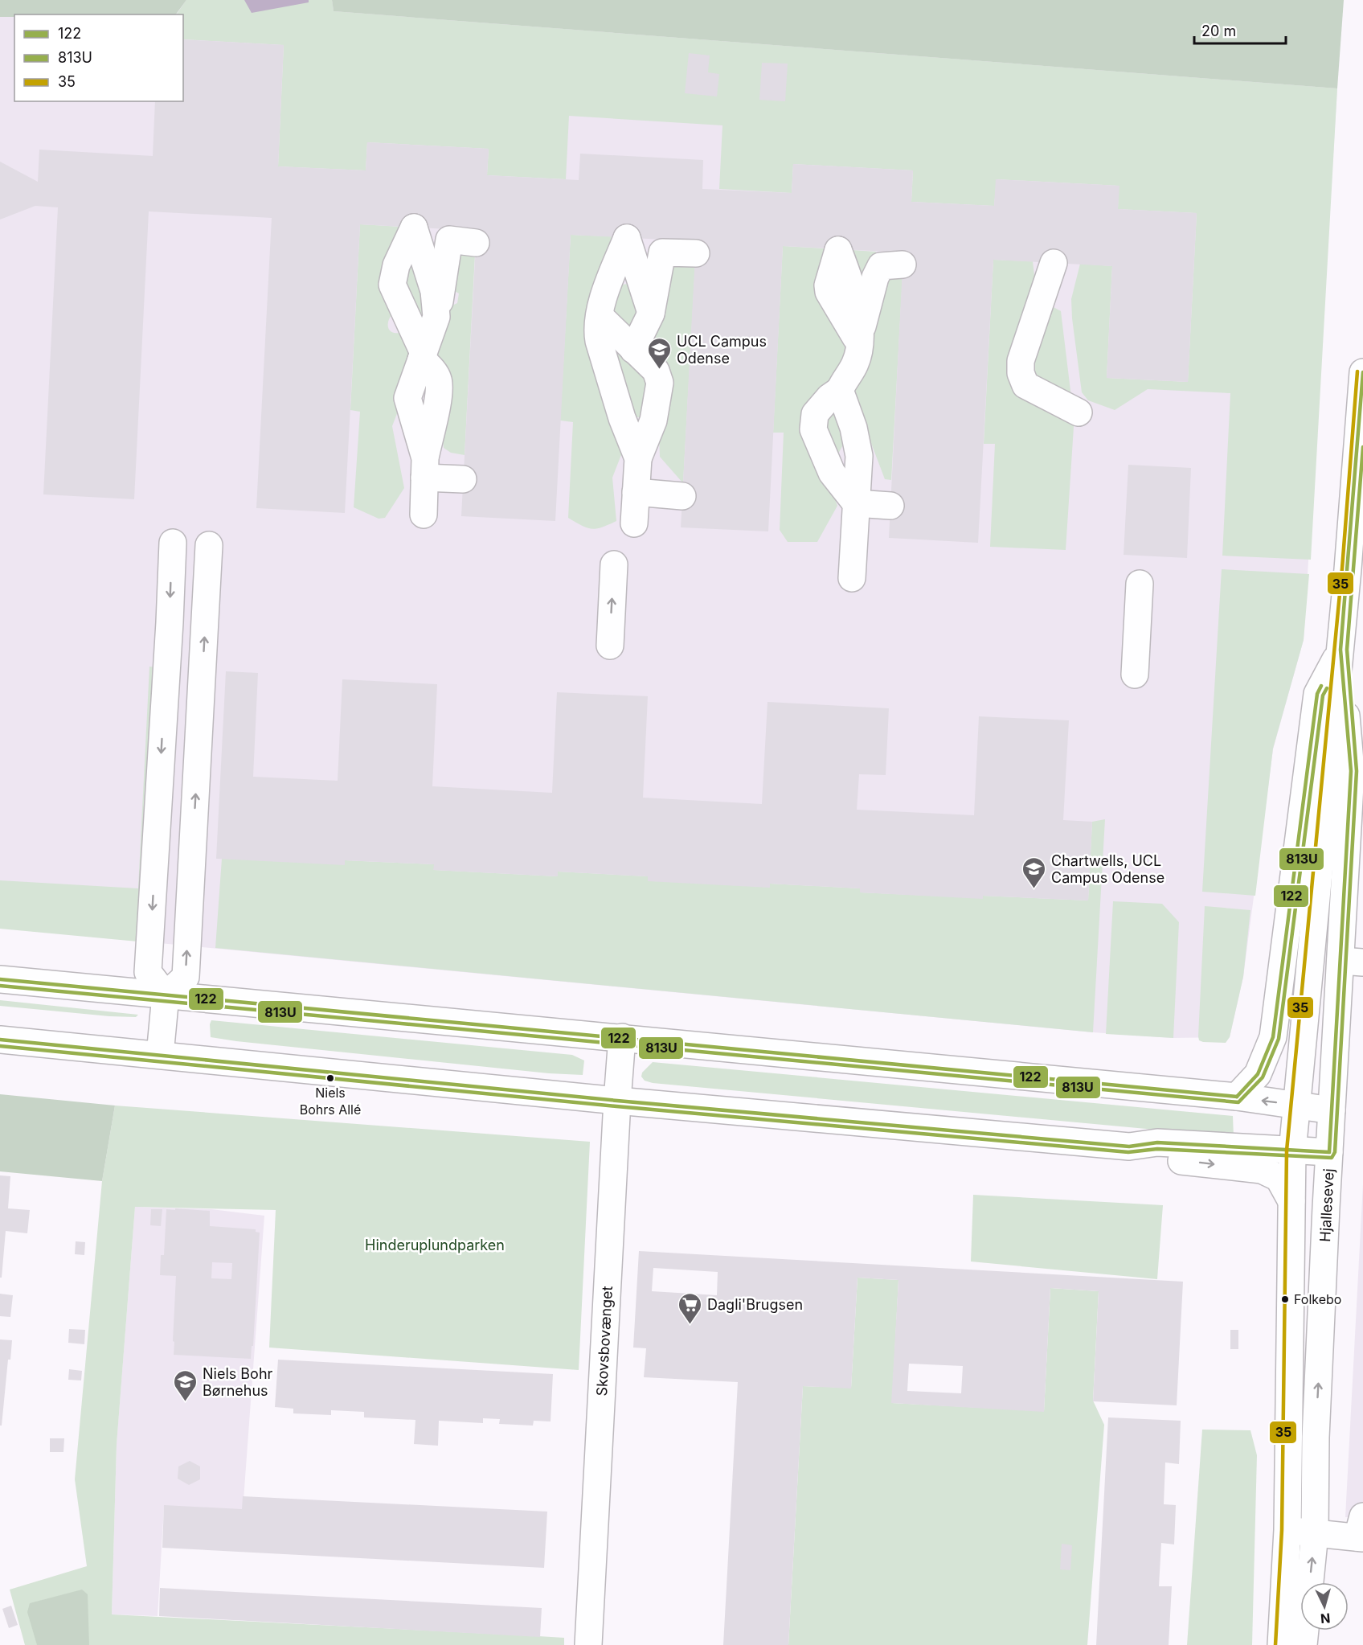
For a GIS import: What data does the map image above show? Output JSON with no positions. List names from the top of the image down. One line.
{"streets":{"street":["Hjallesevej","Skovsbovænget"]},"parks":["Hinderuplundparken"],"places":{"school or university":["UCL Campus Odense","Chartwells, UCL Campus Odense","Niels Bohr Børnehus"],"other":["Niels Bohrs Allé","Folkebo"],"supermarket":["Dagli'Brugsen"]},"lines":["transit line 35","transit line 122","transit line 813U"],"legend":["122","813U","35"],"scale_bar":"20 m","north":"bottom"}
